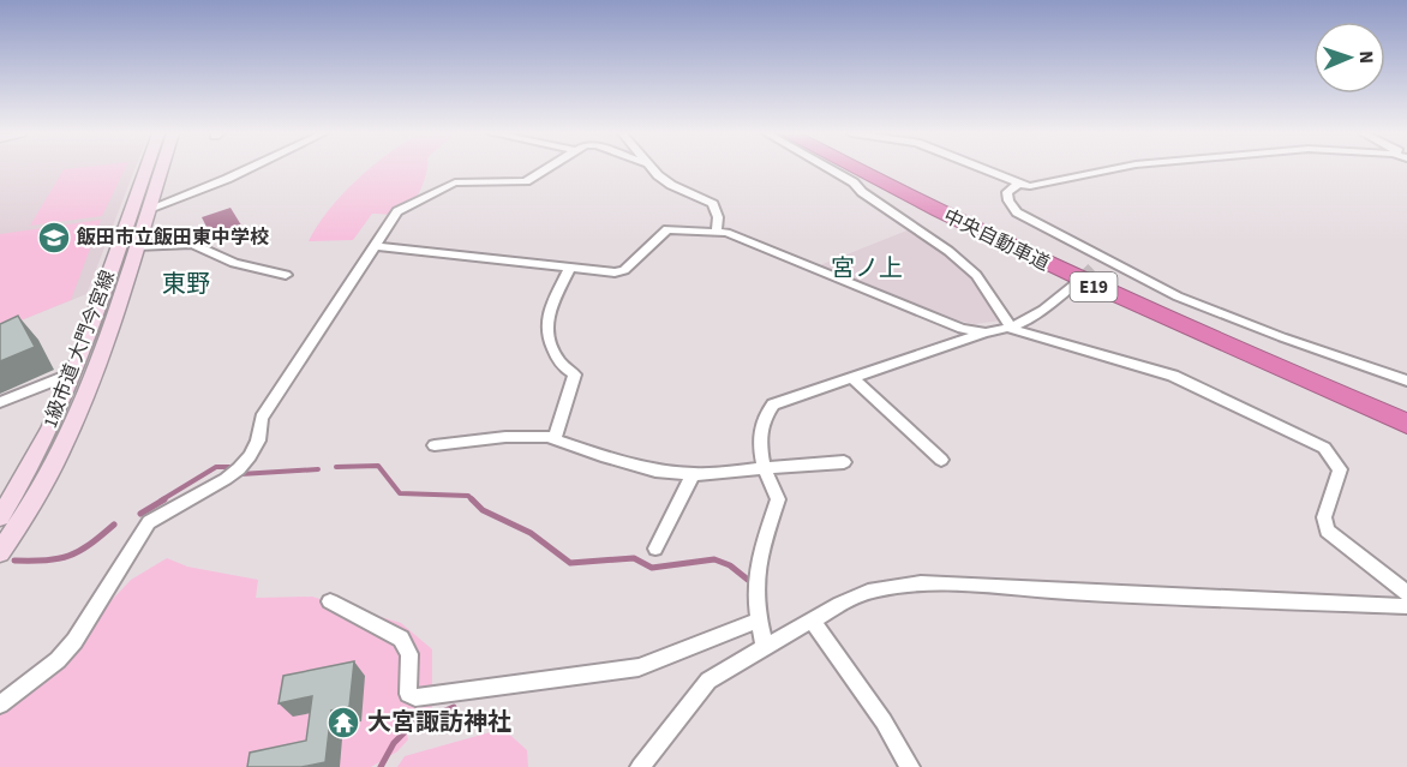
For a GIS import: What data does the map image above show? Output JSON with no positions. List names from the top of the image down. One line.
{"streets":{"highway":["中央自動車道","E19"],"street":["1級市道 大門今宮線"]},"districts":["宮ノ上","東野"],"places":{"school or university":["飯田市立飯田東中学校"],"temple":["大宮諏訪神社"]},"north":"right"}
